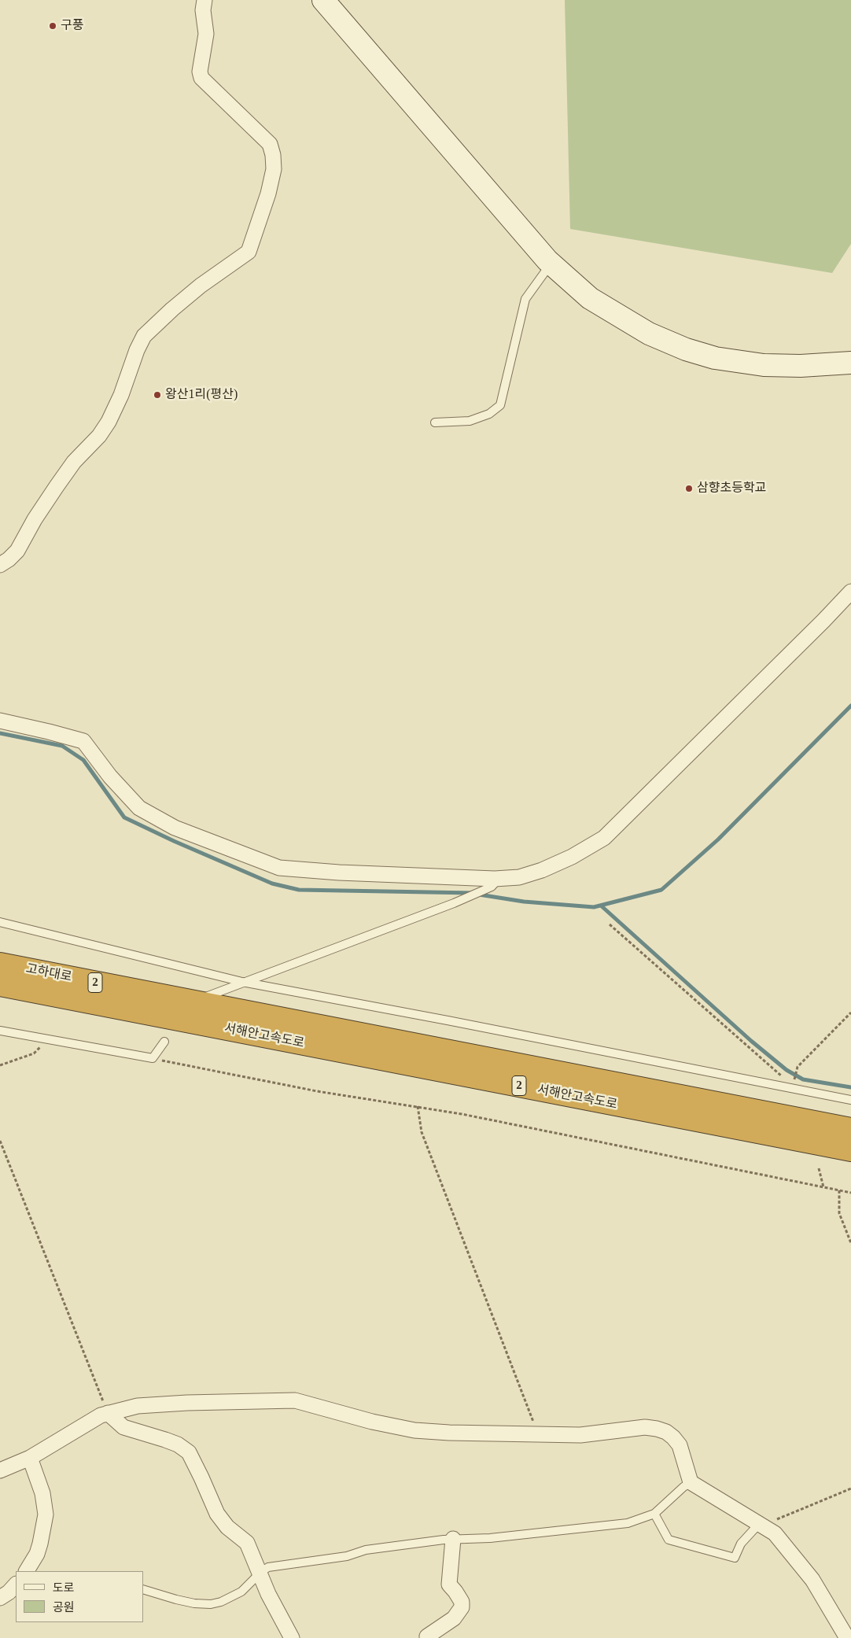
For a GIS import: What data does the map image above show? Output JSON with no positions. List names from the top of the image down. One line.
{"streets":{"highway":["고하대로","2","서해안고속도로"]},"crossings":[["고하대로","서해안고속도로"]],"places":["구풍","왕산1리(평산)","삼향초등학교"],"legend":["도로","공원"]}
